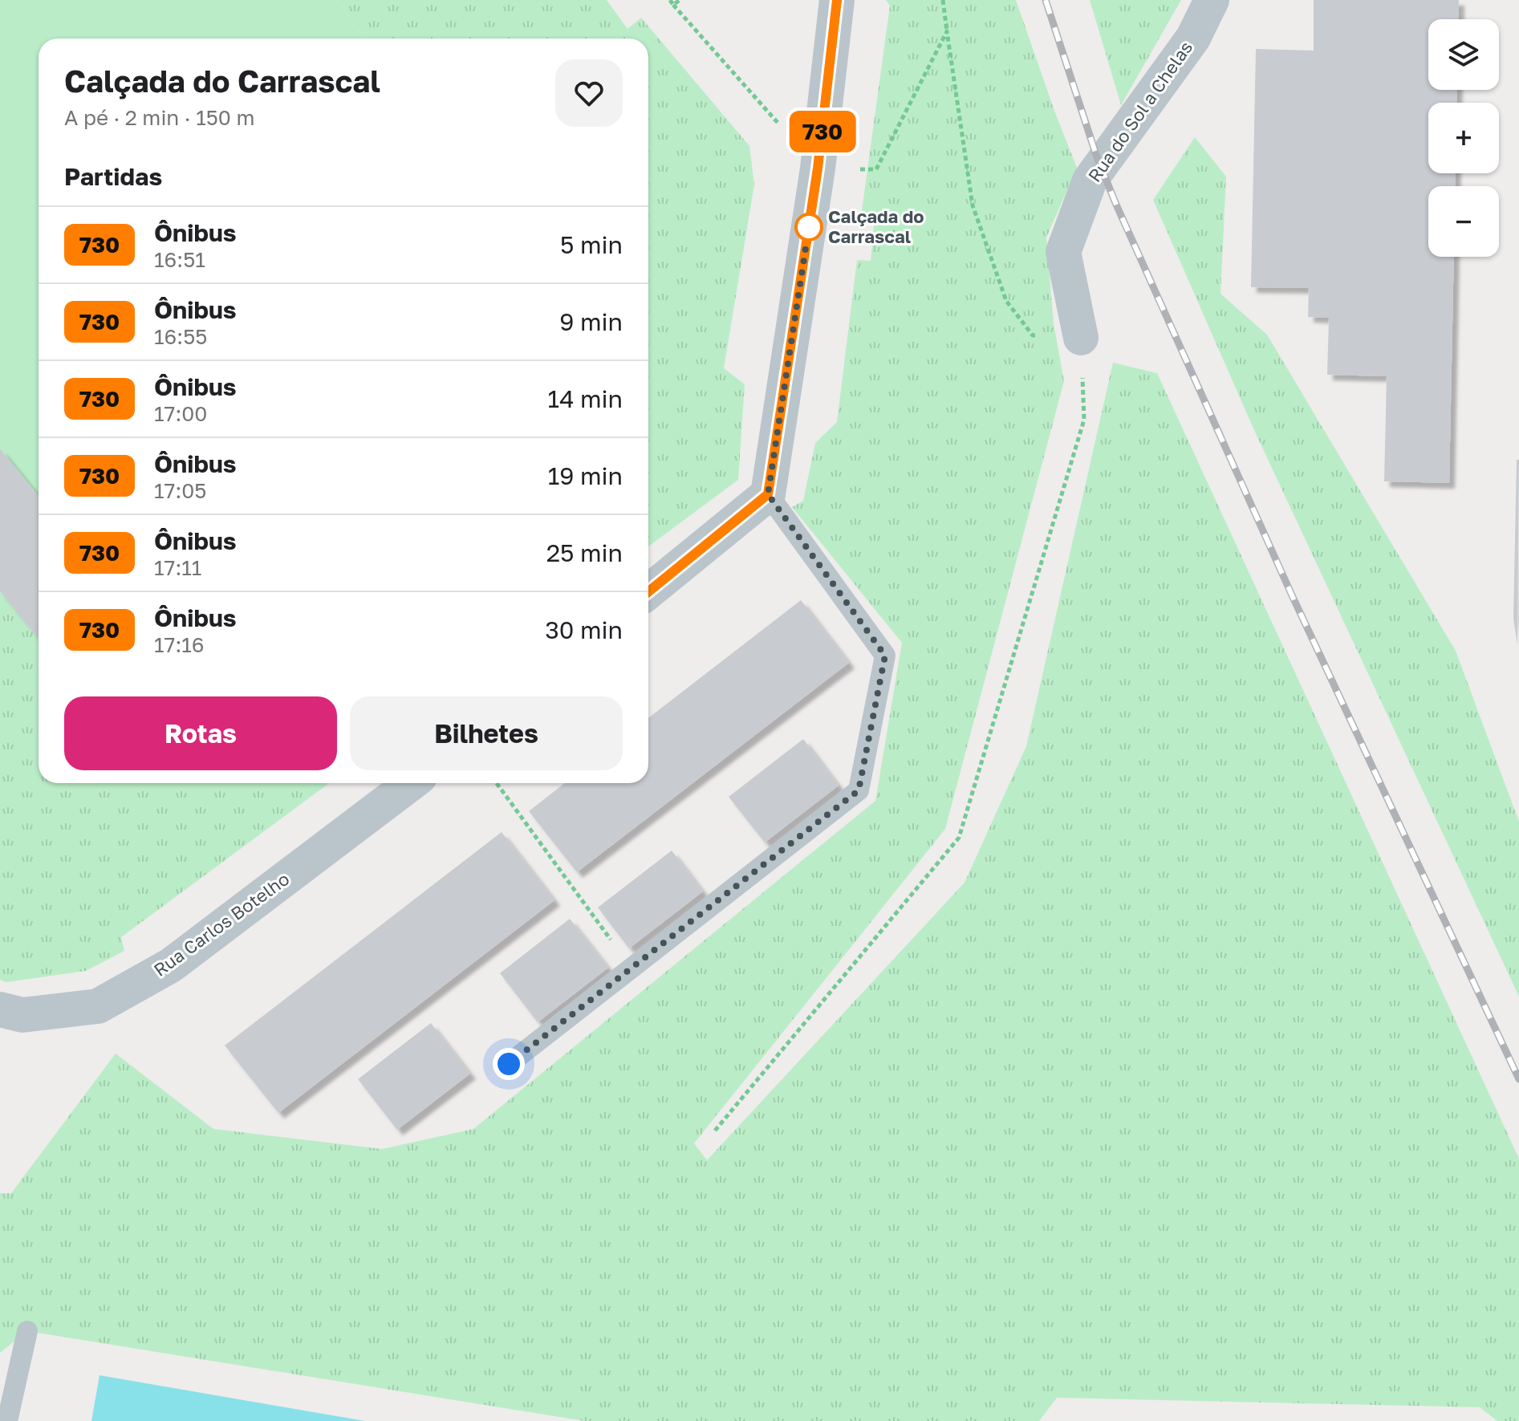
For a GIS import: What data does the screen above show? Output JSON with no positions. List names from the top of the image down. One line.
{"streets":{"street":["Rua do Sol a Chelas","Rua Carlos Botelho"]},"places":["Calçada do Carrascal"],"lines":["bus line 730"],"page":{"on_map":"730","map_buttons":["+","−"],"heading":[["Calçada do Carrascal","A pé · 2 min · 150 m"],"Partidas"],"list":[{"mark":"730","name":"Ônibus","note":"16:51","value":"5 min"},{"mark":"730","name":"Ônibus","note":"16:55","value":"9 min"},{"mark":"730","name":"Ônibus","note":"17:00","value":"14 min"},{"mark":"730","name":"Ônibus","note":"17:05","value":"19 min"},{"mark":"730","name":"Ônibus","note":"17:11","value":"25 min"},{"mark":"730","name":"Ônibus","note":"17:16","value":"30 min"}],"buttons":["Rotas","Bilhetes"]}}
